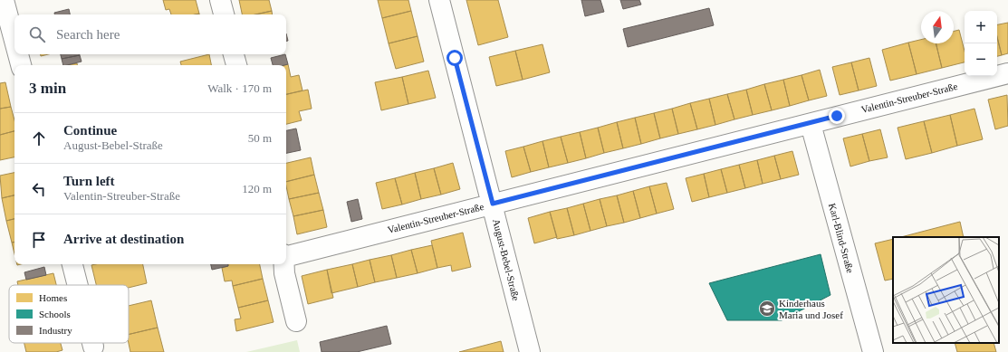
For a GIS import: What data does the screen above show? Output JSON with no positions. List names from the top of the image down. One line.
{"streets":{"street":["Valentin-Streuber-Straße","Karl-Blind-Straße","August-Bebel-Straße"]},"crossings":[["Valentin-Streuber-Straße","Karl-Blind-Straße"],["Valentin-Streuber-Straße","August-Bebel-Straße"]],"places":{"school or university":["Kinderhaus Maria und Josef"]},"legend":["Homes","Schools","Industry"],"north":"top","page":{"map_buttons":["+","−"],"search":"Search here","heading":["3 min","Walk · 170 m"],"list":[["Continue","August-Bebel-Straße","50 m"],["Turn left","Valentin-Streuber-Straße","120 m"],"Arrive at destination"]}}
